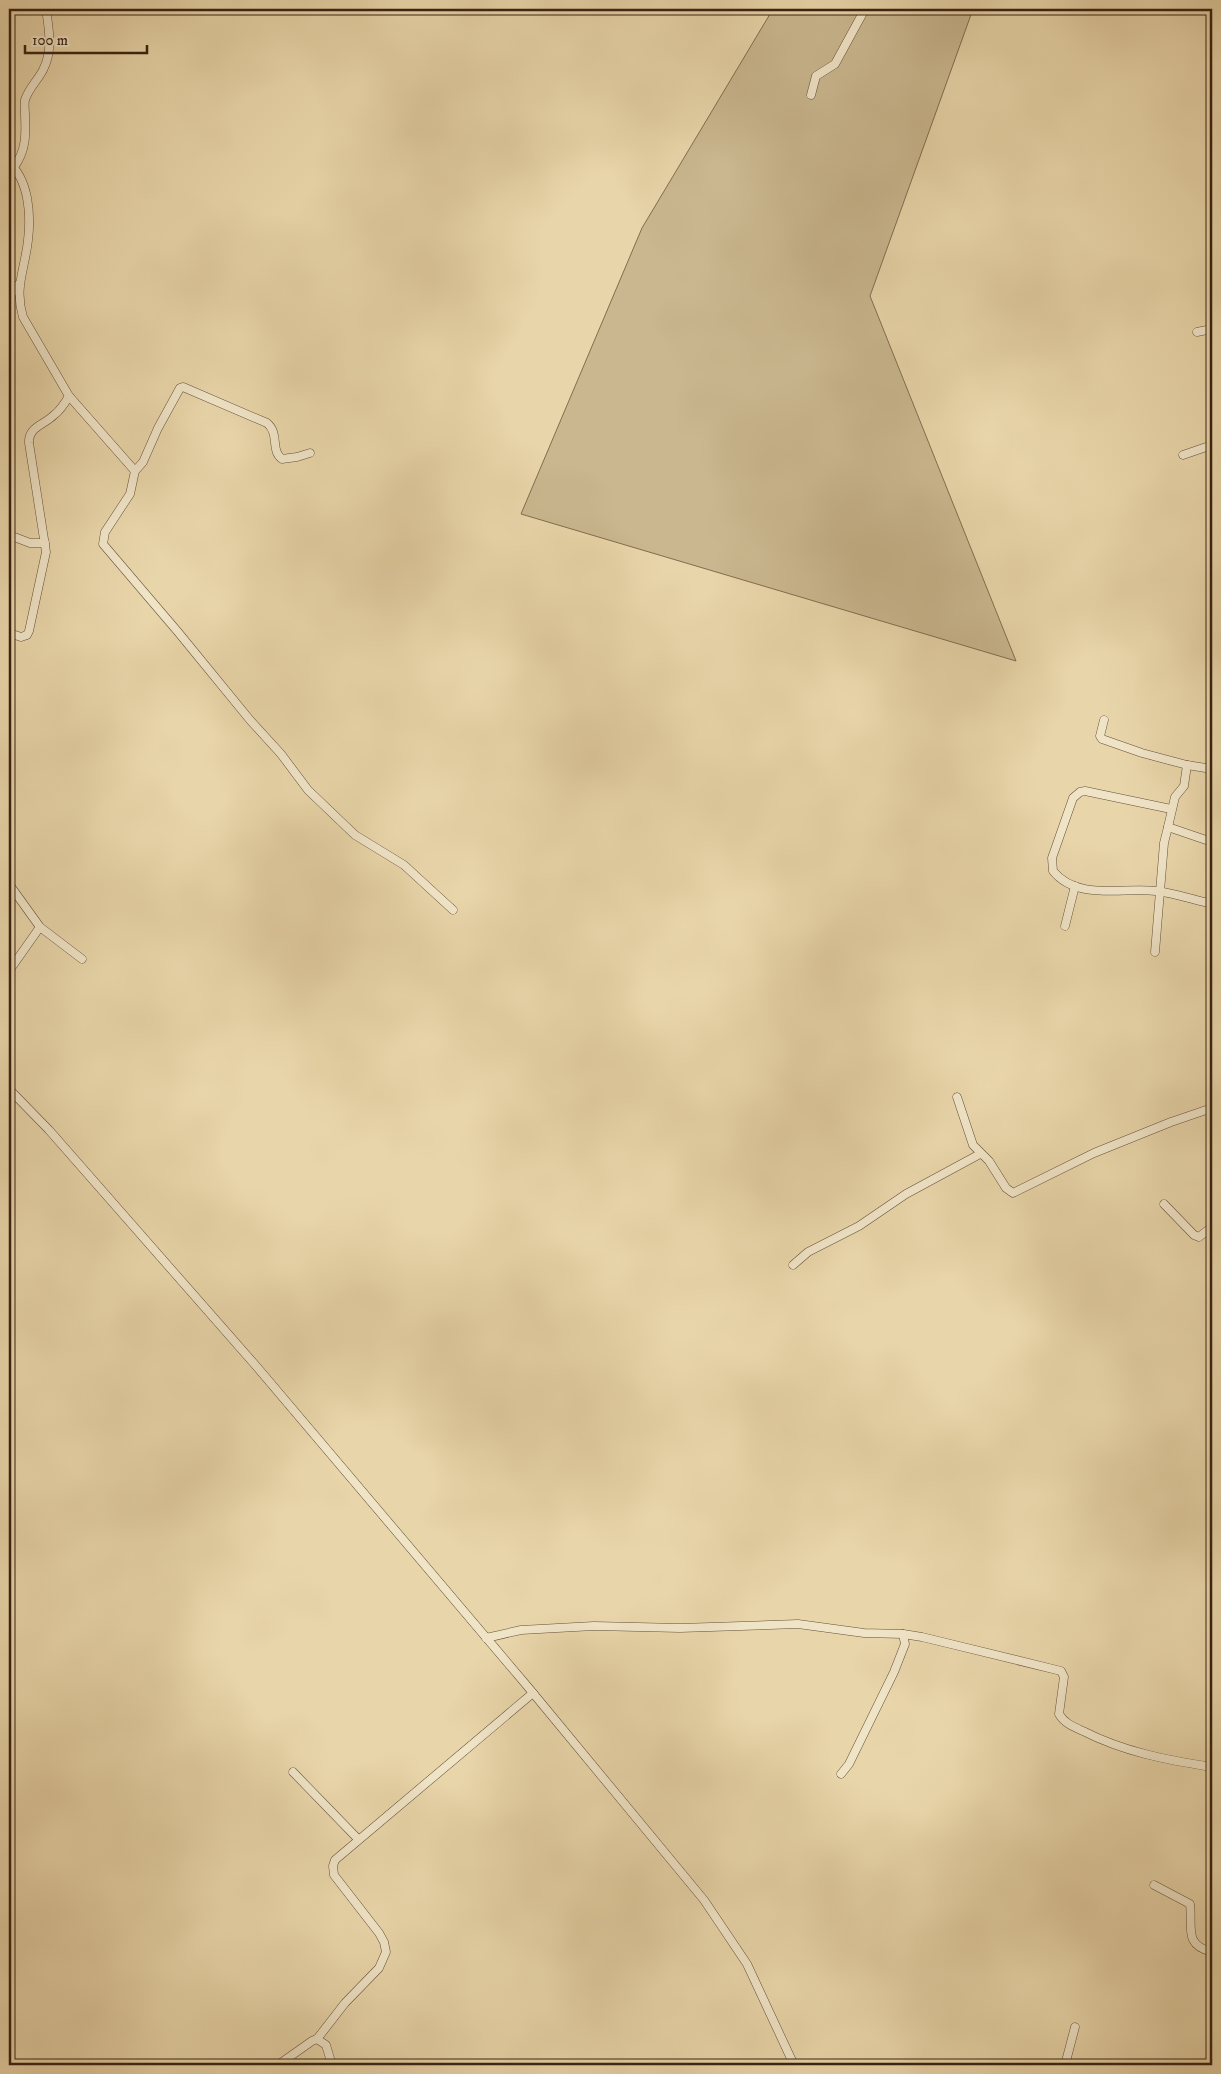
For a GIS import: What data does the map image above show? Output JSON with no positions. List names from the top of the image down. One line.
{"scale_bar":"100 m"}
